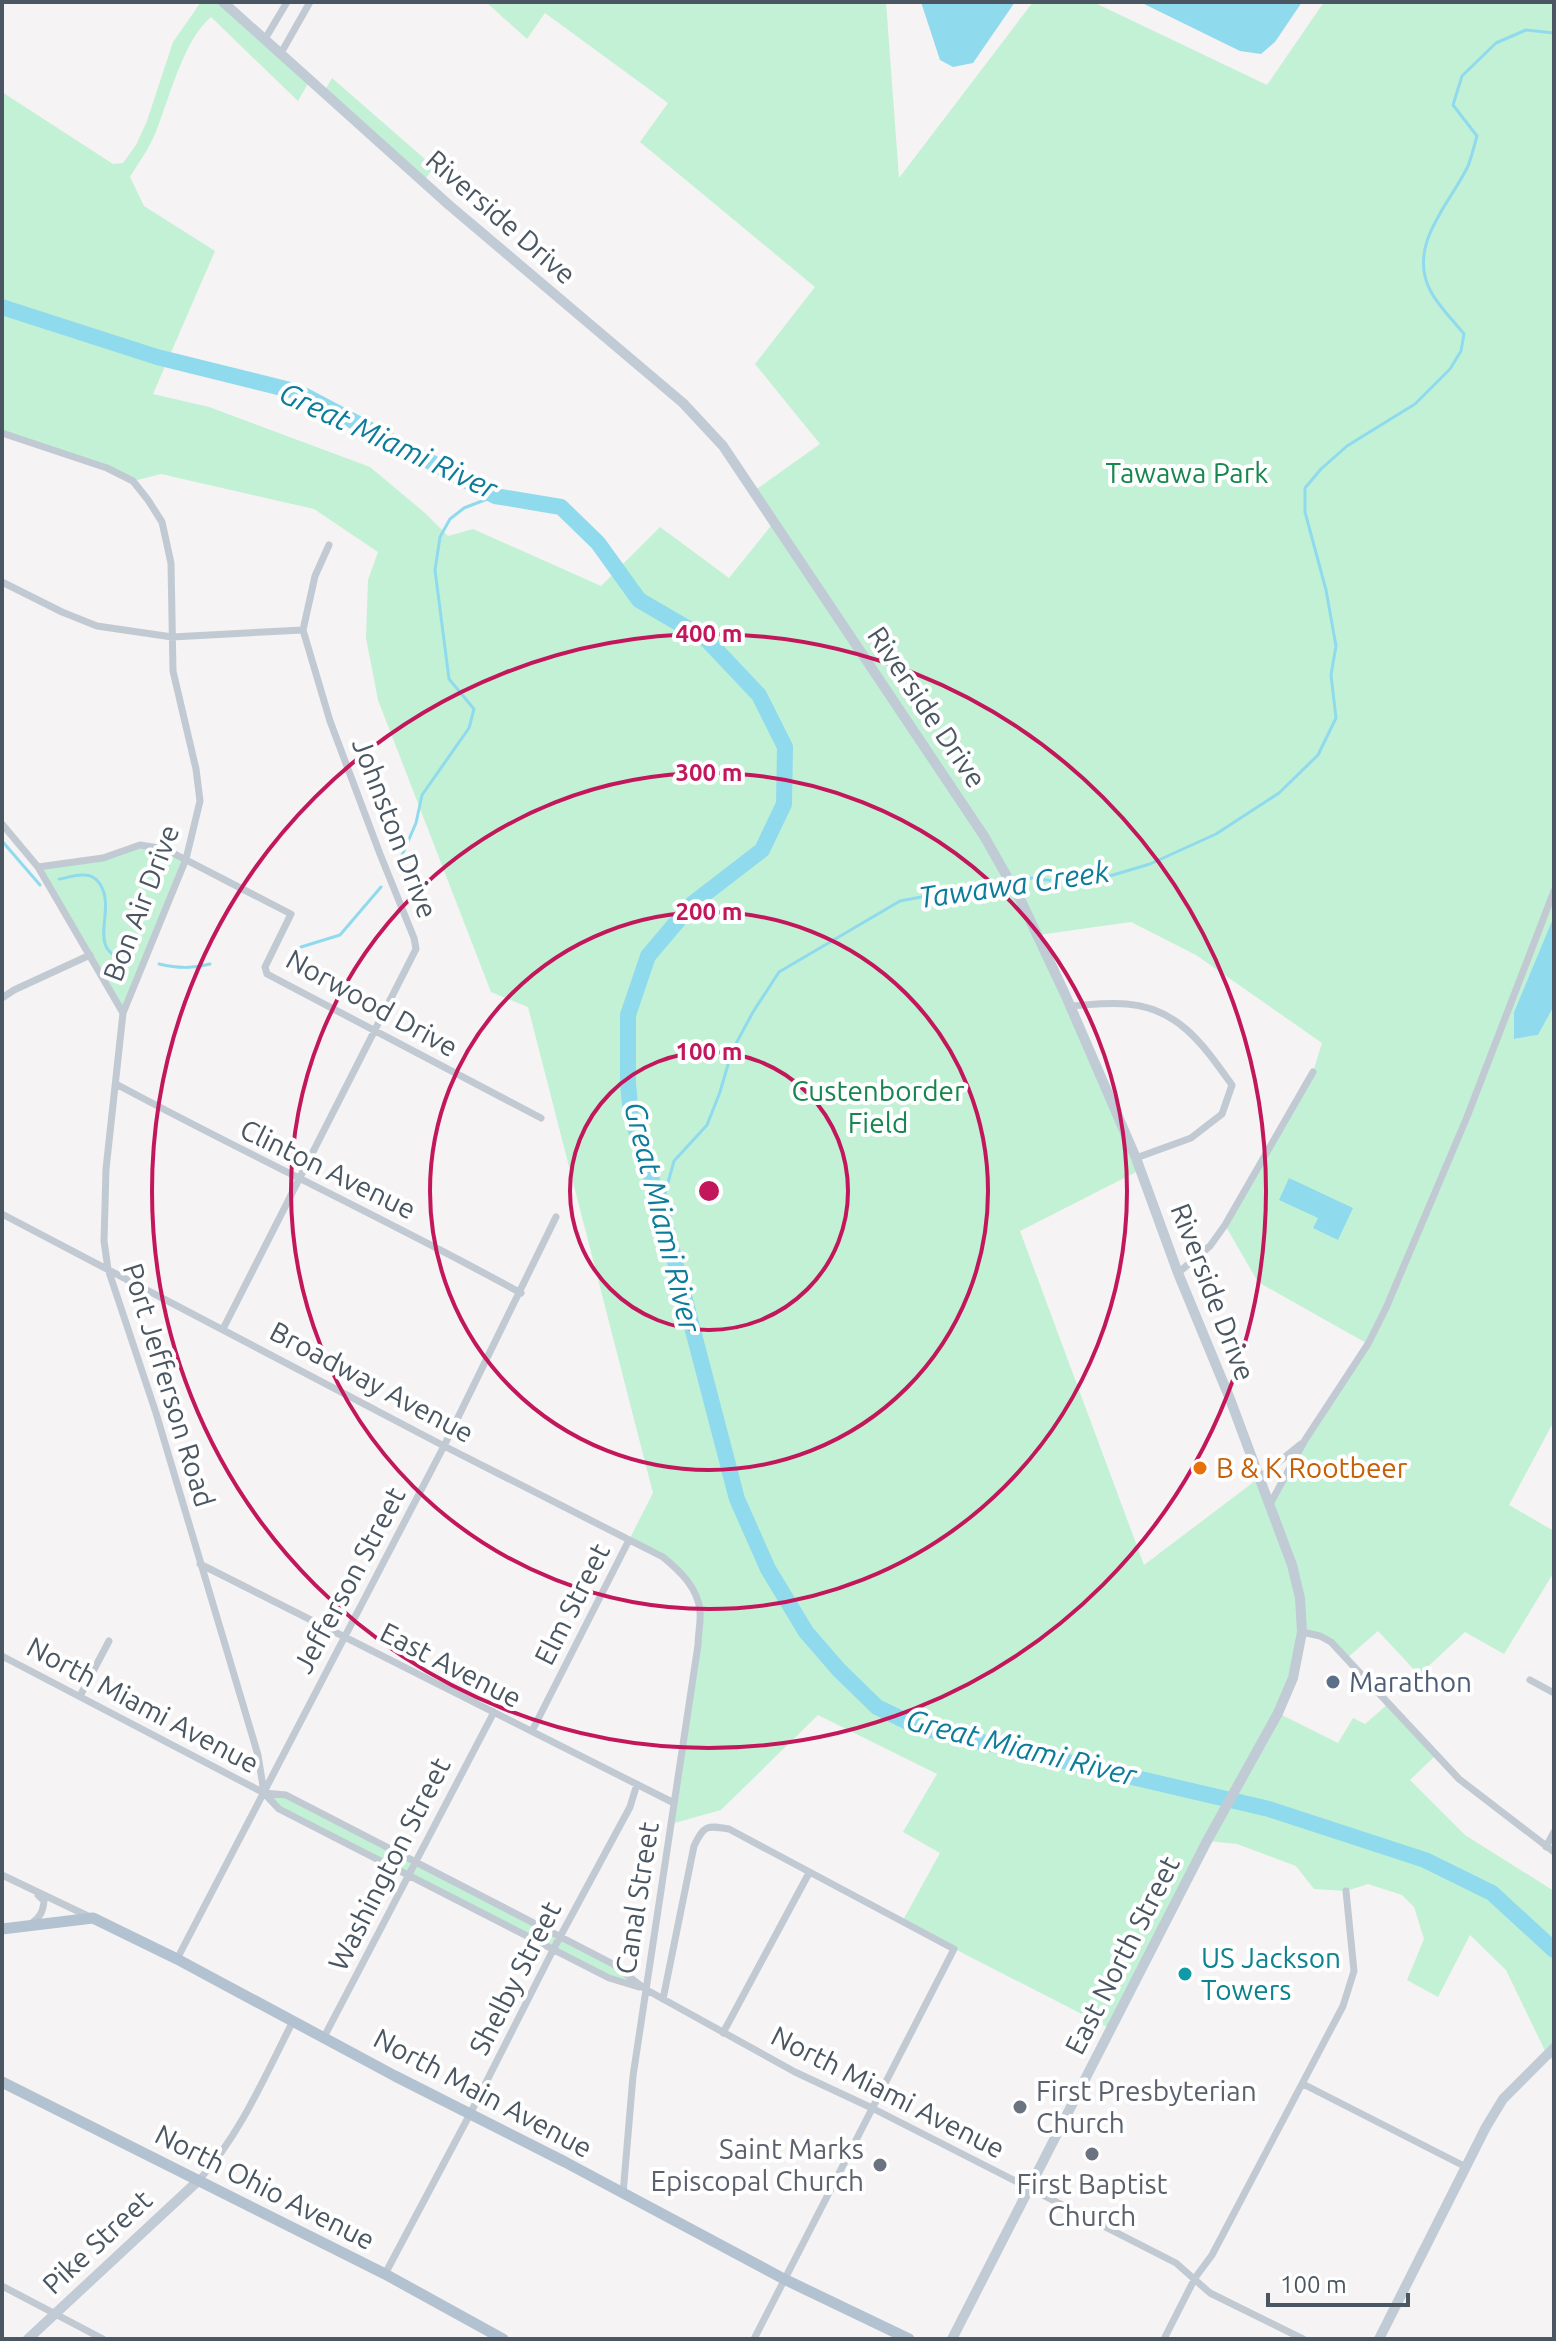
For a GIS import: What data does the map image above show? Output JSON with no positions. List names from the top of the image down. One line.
{"streets":{"main road":["Riverside Drive","East North Street","North Main Avenue","North Ohio Avenue","Pike Street"],"street":["Johnston Drive","Bon Air Drive","Norwood Drive","Clinton Avenue","Broadway Avenue","Port Jefferson Road","Jefferson Street","Elm Street","East Avenue","North Miami Avenue","Washington Street","Canal Street","Shelby Street"]},"crossings":[["Riverside Drive","East North Street"],["Johnston Drive","Norwood Drive"],["Johnston Drive","Clinton Avenue"],["Johnston Drive","Broadway Avenue"],["Bon Air Drive","Norwood Drive"],["Bon Air Drive","Port Jefferson Road"],["Clinton Avenue","Port Jefferson Road"],["Clinton Avenue","Jefferson Street"],["Broadway Avenue","Port Jefferson Road"],["Broadway Avenue","Jefferson Street"],["Broadway Avenue","Elm Street"],["Broadway Avenue","Canal Street"],["Port Jefferson Road","Jefferson Street"],["Port Jefferson Road","East Avenue"],["Port Jefferson Road","North Miami Avenue"],["Jefferson Street","East Avenue"],["Jefferson Street","North Miami Avenue"],["Jefferson Street","North Main Avenue"],["Elm Street","East Avenue"],["East Avenue","Washington Street"],["East Avenue","Canal Street"],["East Avenue","Shelby Street"],["North Miami Avenue","Washington Street"],["North Miami Avenue","Canal Street"],["North Miami Avenue","East North Street"],["North Miami Avenue","Shelby Street"],["Washington Street","North Main Avenue"],["Canal Street","North Main Avenue"],["Shelby Street","North Main Avenue"],["Shelby Street","North Ohio Avenue"],["North Ohio Avenue","Pike Street"]],"water":["Great Miami River","Tawawa Creek"],"parks":["Tawawa Park","Custenborder Field"],"places":["B & K Rootbeer","Marathon","US Jackson Towers","First Presbyterian Church","First Baptist Church","Saint Marks Episcopal Church"],"scale_bar":"100 m","rings":["400 m","300 m","200 m","100 m"]}
